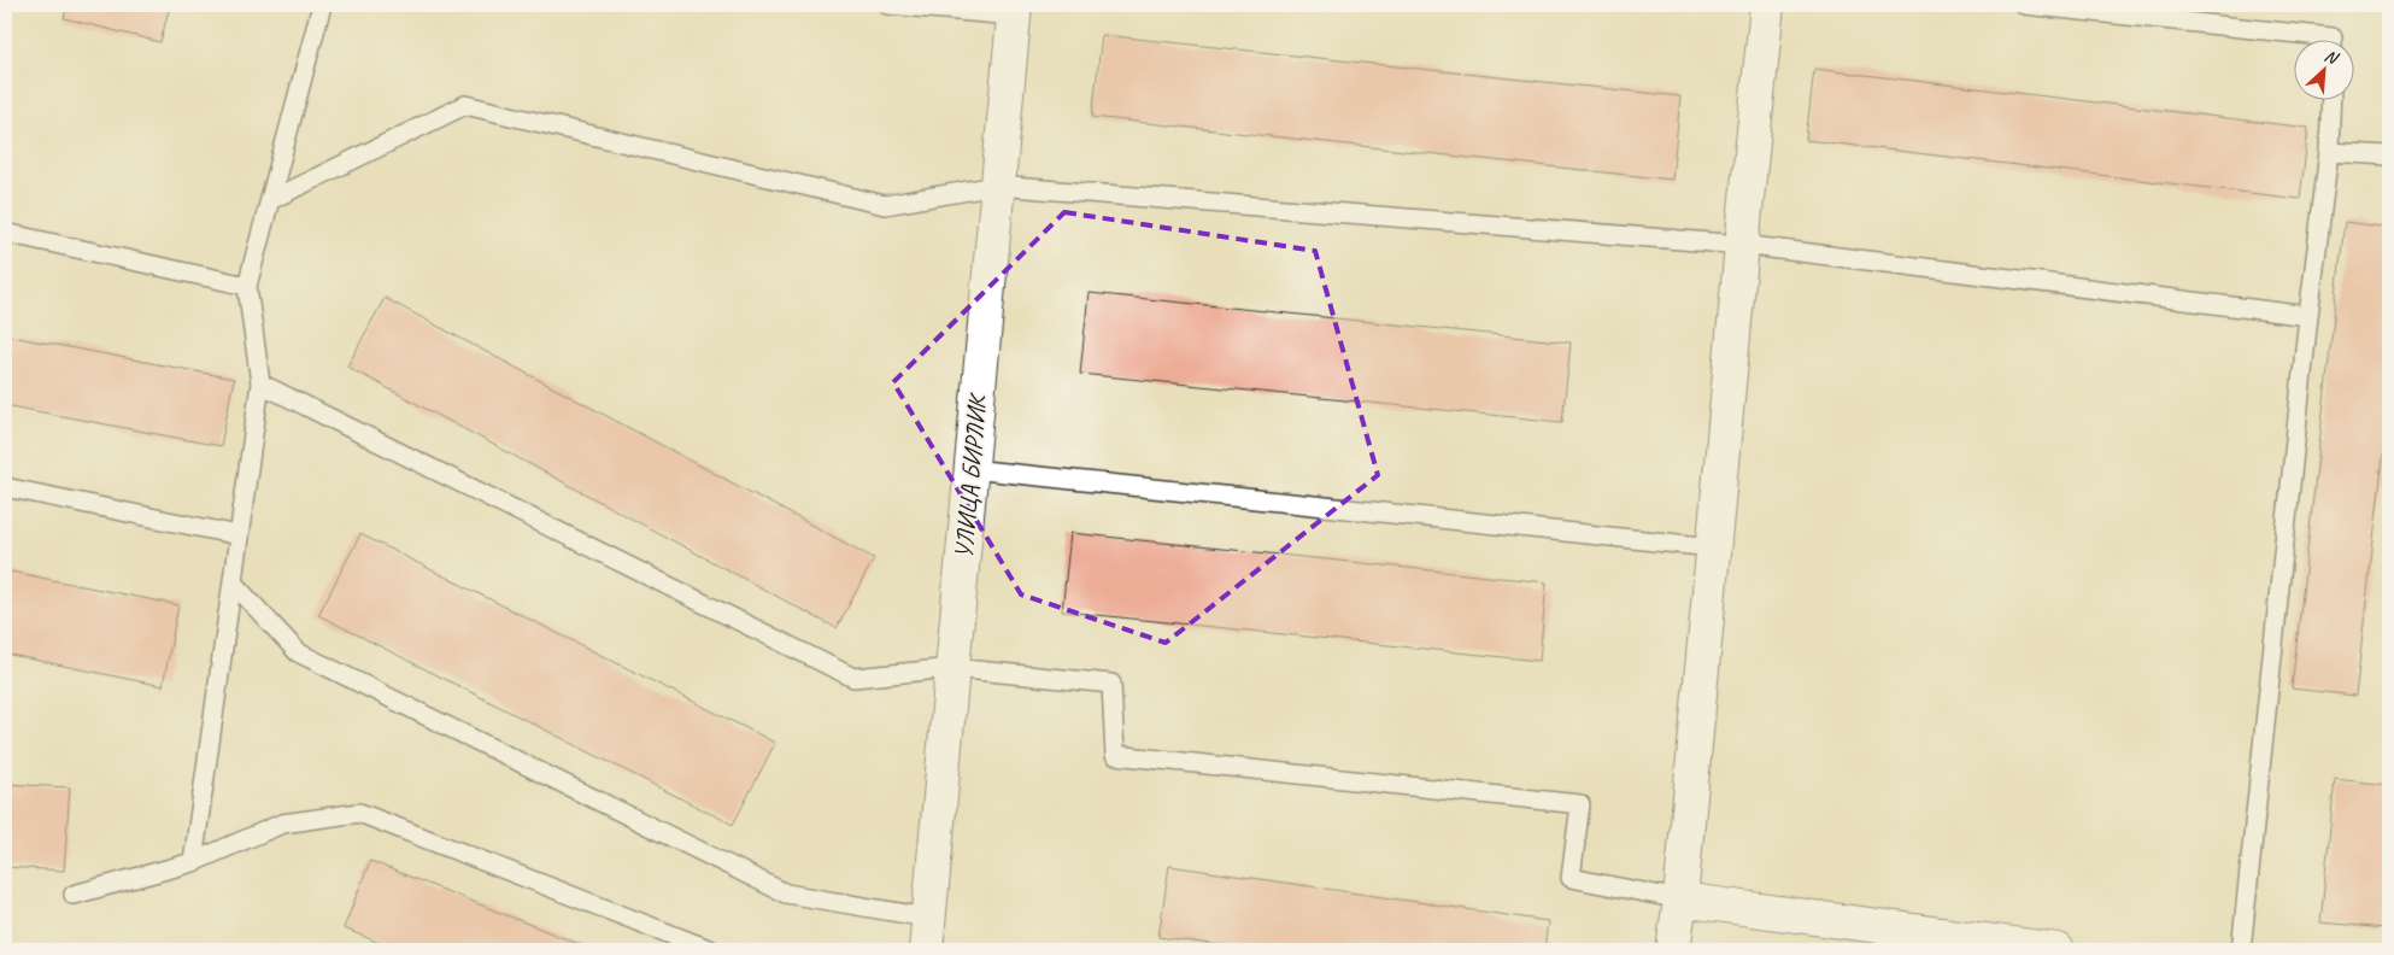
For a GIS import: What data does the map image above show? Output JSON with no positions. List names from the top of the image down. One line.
{"streets":{"street":["УЛИЦА БИРЛИК"]},"north":"top right"}
